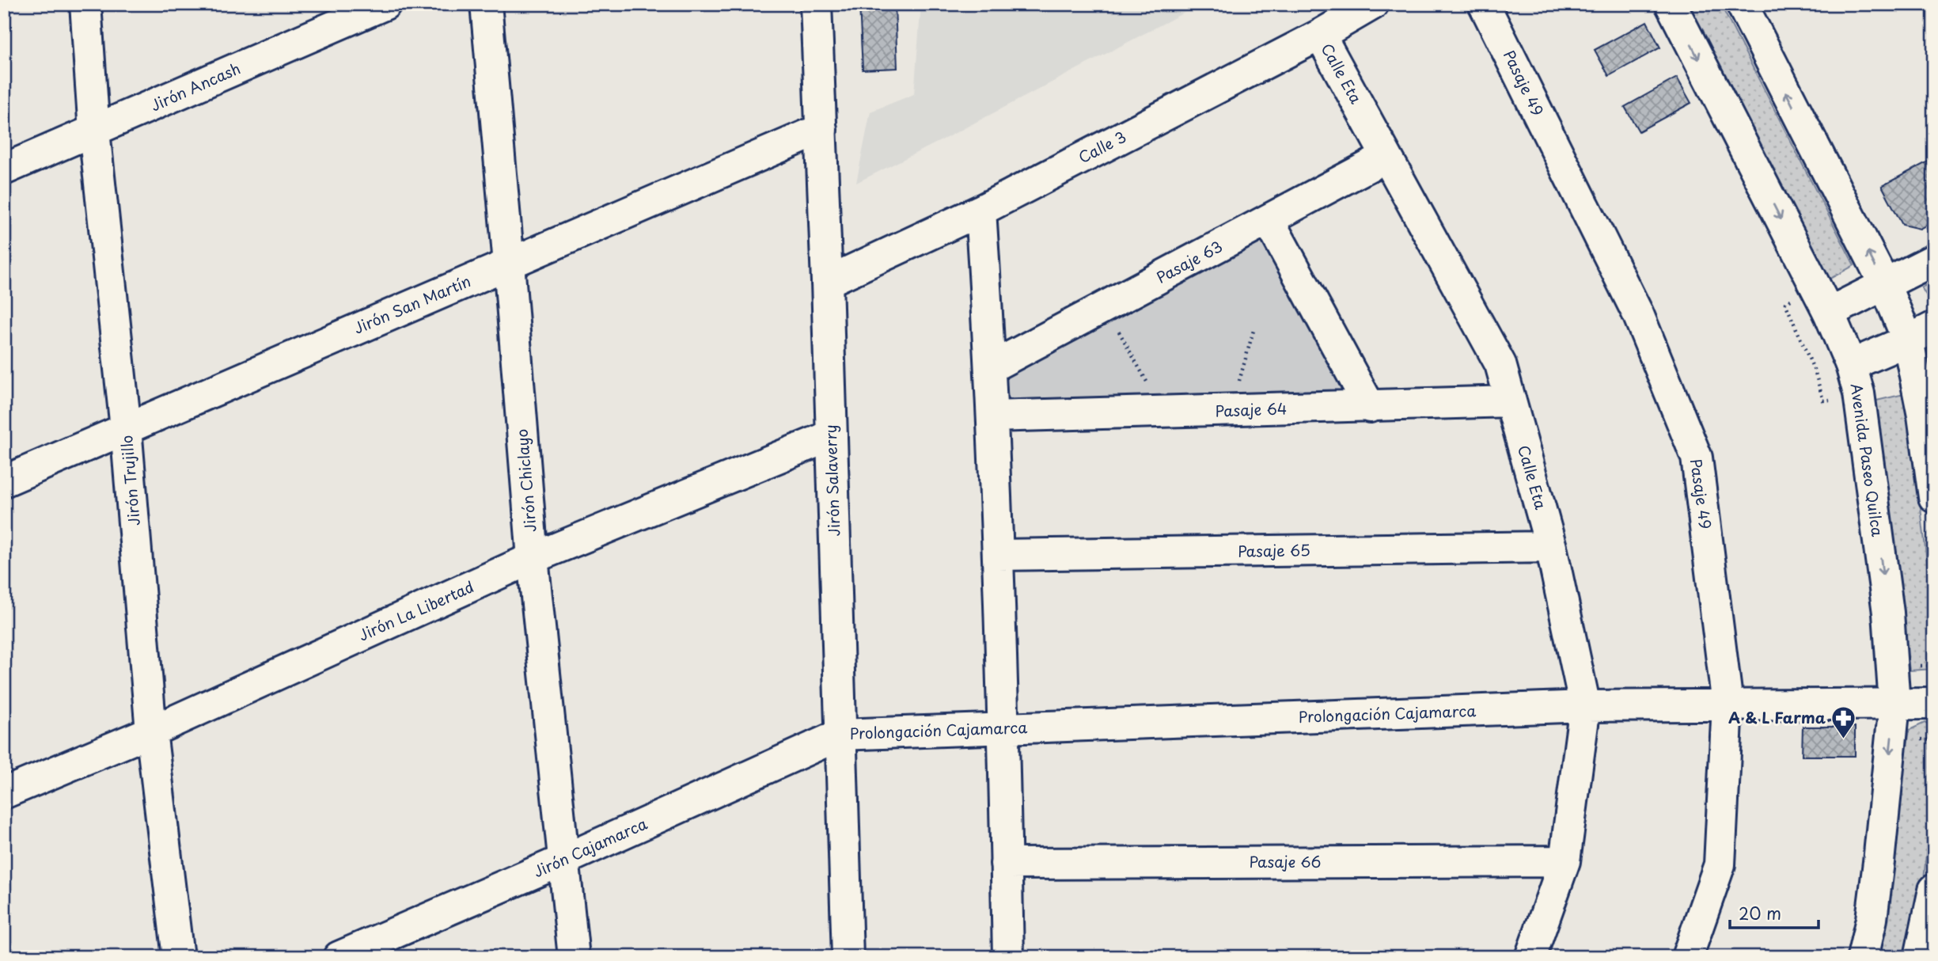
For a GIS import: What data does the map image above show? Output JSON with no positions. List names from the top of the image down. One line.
{"streets":{"street":["Calle Eta","Pasaje 49","Jirón Ancash","Calle 3","Pasaje 63","Jirón San Martín","Pasaje 64","Avenida Paseo Quilca","Jirón Trujillo","Jirón Chiclayo","Jirón Salaverry","Pasaje 65","Jirón La Libertad","Prolongación Cajamarca","Jirón Cajamarca","Pasaje 66"]},"crossings":[["Calle Eta","Calle 3"],["Calle Eta","Pasaje 63"],["Calle Eta","Pasaje 64"],["Calle Eta","Pasaje 65"],["Calle Eta","Prolongación Cajamarca"],["Calle Eta","Pasaje 66"],["Pasaje 49","Prolongación Cajamarca"],["Jirón Ancash","Jirón Trujillo"],["Calle 3","Jirón Salaverry"],["Jirón San Martín","Jirón Trujillo"],["Jirón San Martín","Jirón Chiclayo"],["Jirón San Martín","Jirón Salaverry"],["Avenida Paseo Quilca","Prolongación Cajamarca"],["Jirón Trujillo","Jirón La Libertad"],["Jirón Chiclayo","Jirón La Libertad"],["Jirón Chiclayo","Jirón Cajamarca"],["Jirón Salaverry","Jirón La Libertad"],["Jirón Salaverry","Prolongación Cajamarca"],["Jirón Salaverry","Jirón Cajamarca"],["Prolongación Cajamarca","Jirón Cajamarca"]],"places":{"pharmacy":["A & L Farma"]},"scale_bar":"20 m"}
